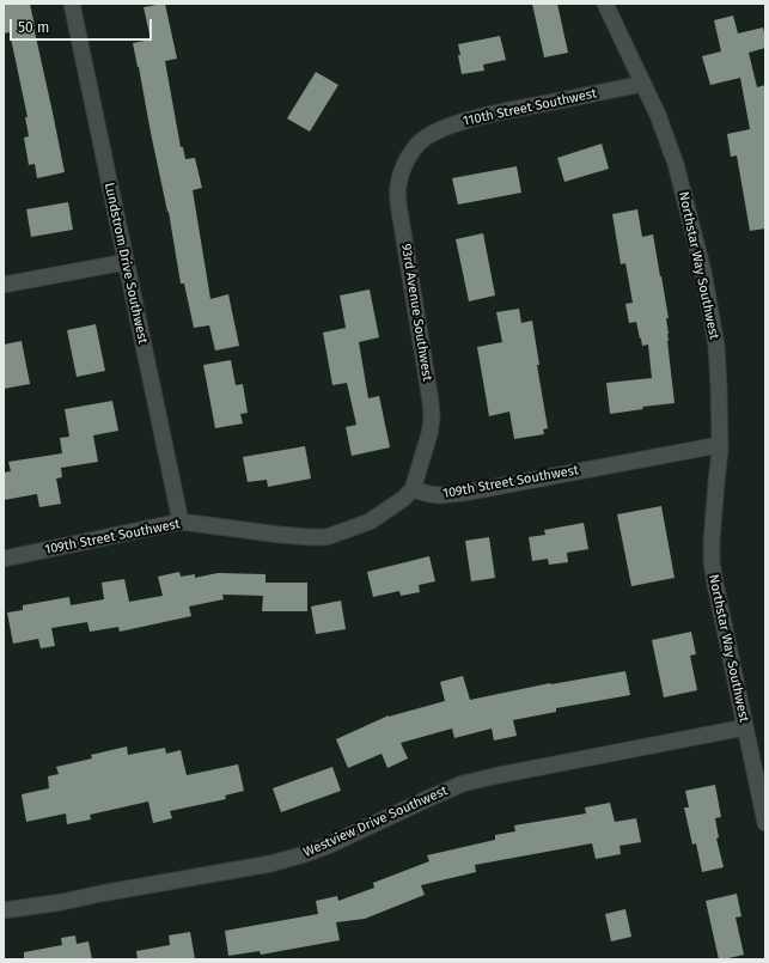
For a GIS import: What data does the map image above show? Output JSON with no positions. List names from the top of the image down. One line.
{"streets":{"street":["110th Street Southwest","Lundstrom Drive Southwest","Northstar Way Southwest","93rd Avenue Southwest","109th Street Southwest","Westview Drive Southwest"]},"crossings":[["110th Street Southwest","Northstar Way Southwest"],["110th Street Southwest","93rd Avenue Southwest"],["Lundstrom Drive Southwest","109th Street Southwest"],["Northstar Way Southwest","109th Street Southwest"],["Northstar Way Southwest","Westview Drive Southwest"],["93rd Avenue Southwest","109th Street Southwest"]],"scale_bar":"50 m"}
